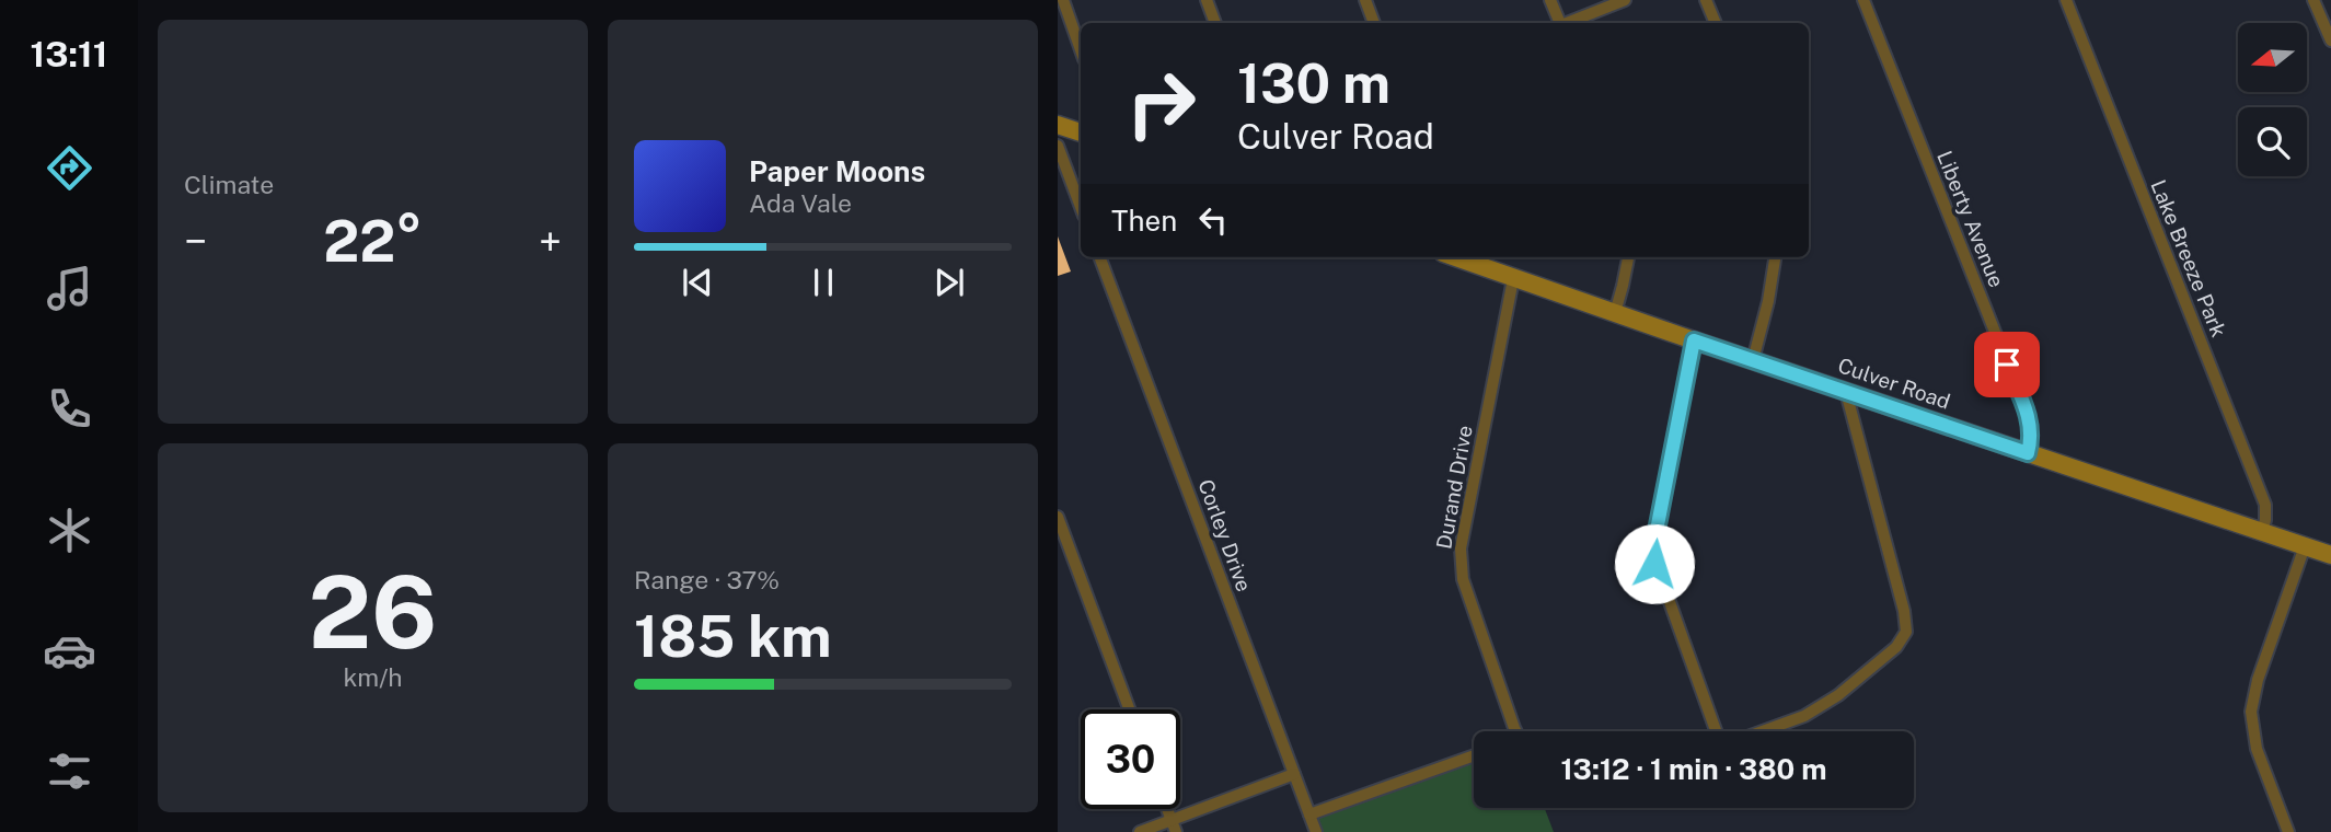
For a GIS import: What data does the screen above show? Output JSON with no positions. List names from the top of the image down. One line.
{"streets":{"main road":["Culver Road"],"street":["Liberty Avenue","Lake Breeze Park","Durand Drive","Corley Drive"]},"crossings":[["Liberty Avenue","Culver Road"],["Lake Breeze Park","Culver Road"],["Culver Road","Durand Drive"]],"north":"left","page":{"tabs":"13:11","tile":["Climate",["26","km/h"],["Range · 37%","185 km"]],"turn":["130 m","Culver Road"],"song":["Paper Moons","Ada Vale"],"then":"Then","heat":["−","22°","+"],"limit":"30","trip":"13:12 · 1 min · 380 m"}}
